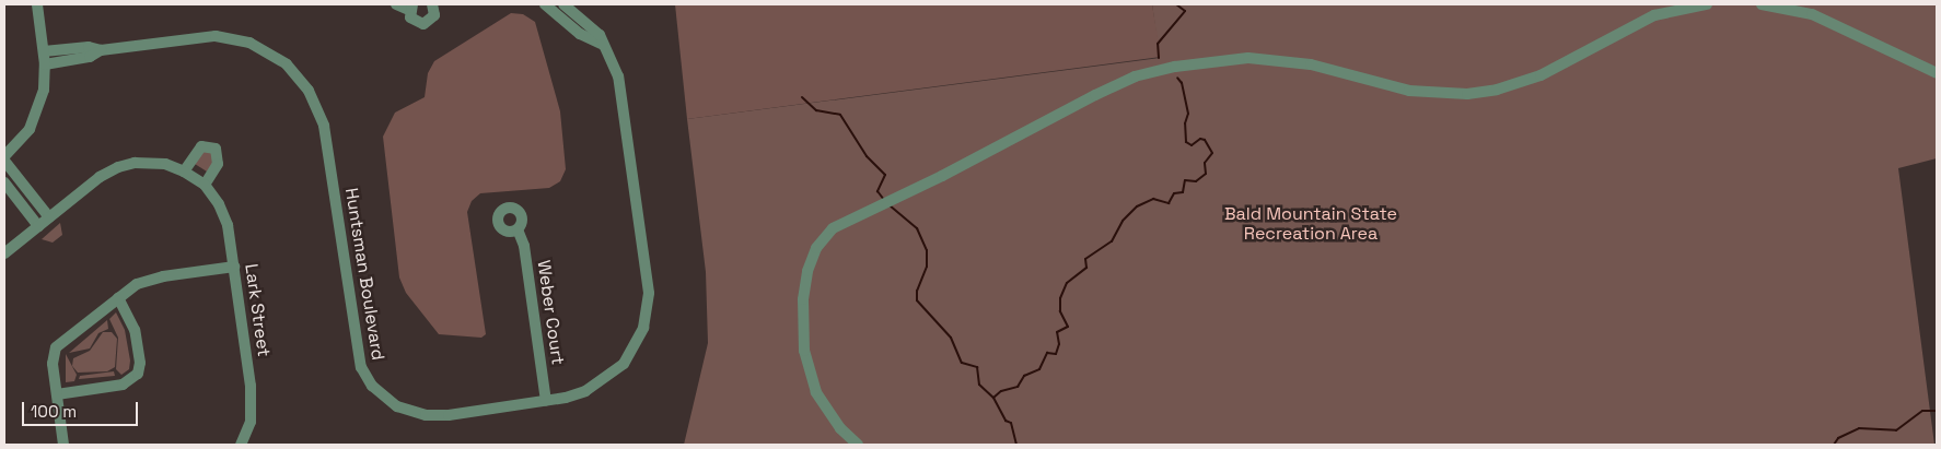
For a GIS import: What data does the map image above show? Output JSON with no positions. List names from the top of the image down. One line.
{"streets":{"street":["Huntsman Boulevard","Lark Street","Weber Court"]},"crossings":[["Huntsman Boulevard","Weber Court"]],"parks":["Bald Mountain State Recreation Area"],"scale_bar":"100 m"}
